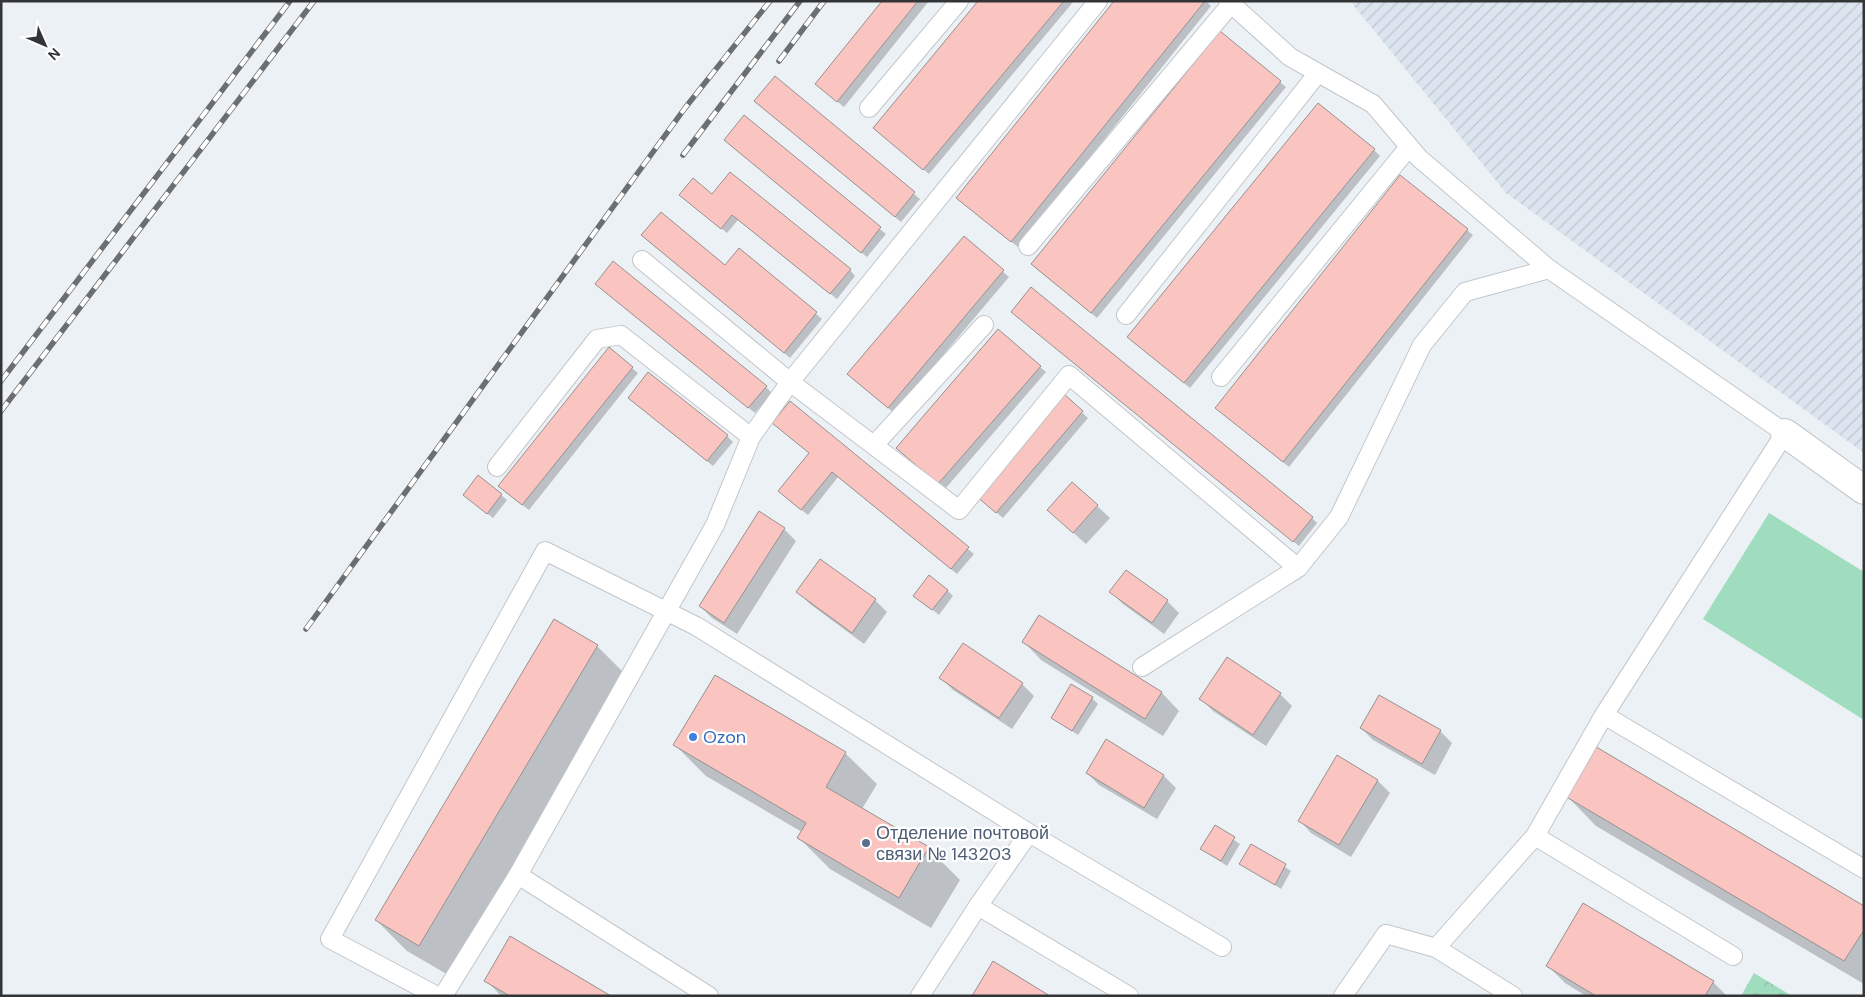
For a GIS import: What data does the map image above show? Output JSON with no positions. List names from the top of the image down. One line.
{"places":["Ozon","Отделение почтовой связи № 143203"],"north":"bottom right"}
